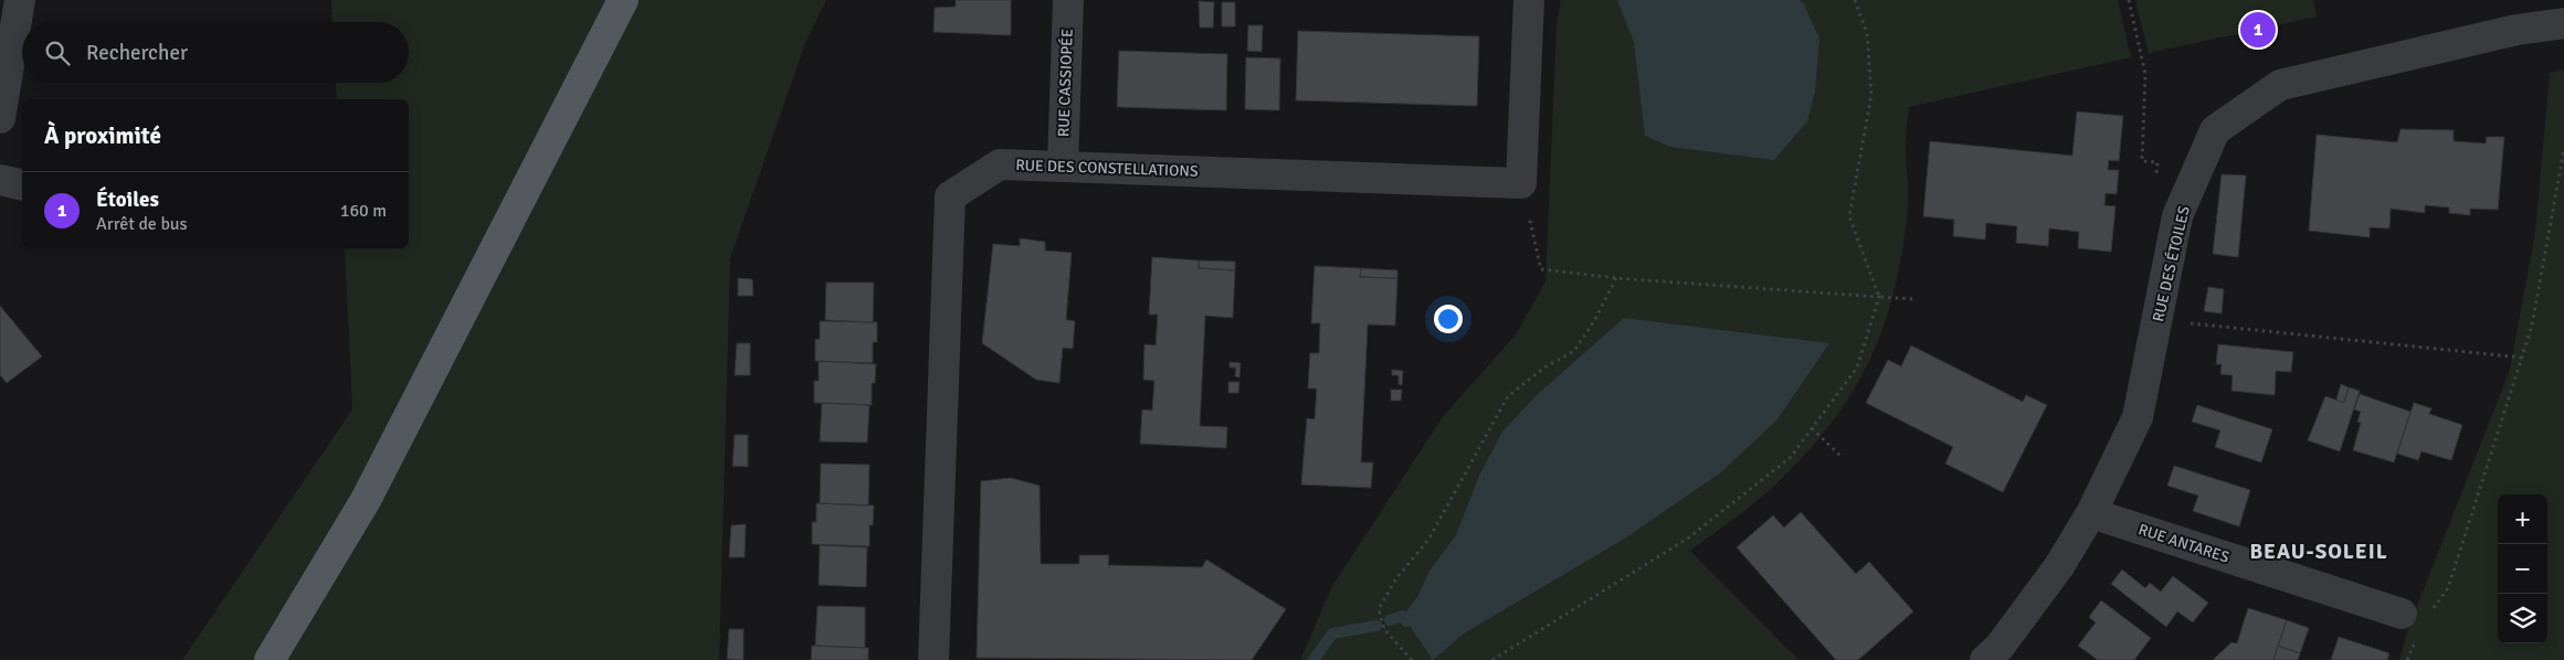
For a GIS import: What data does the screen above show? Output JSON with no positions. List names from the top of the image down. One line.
{"streets":{"street":["RUE CASSIOPÉE","RUE DES CONSTELLATIONS","RUE DES ÉTOILES","RUE ANTARES"]},"crossings":[["RUE CASSIOPÉE","RUE DES CONSTELLATIONS"],["RUE DES ÉTOILES","RUE ANTARES"]],"districts":["BEAU-SOLEIL"],"page":{"pins":"1","search":"Rechercher","heading":"À proximité","list":[{"mark":"1","name":"Étoiles","note":"Arrêt de bus","value":"160 m"}],"map_buttons":["+","−"]}}
